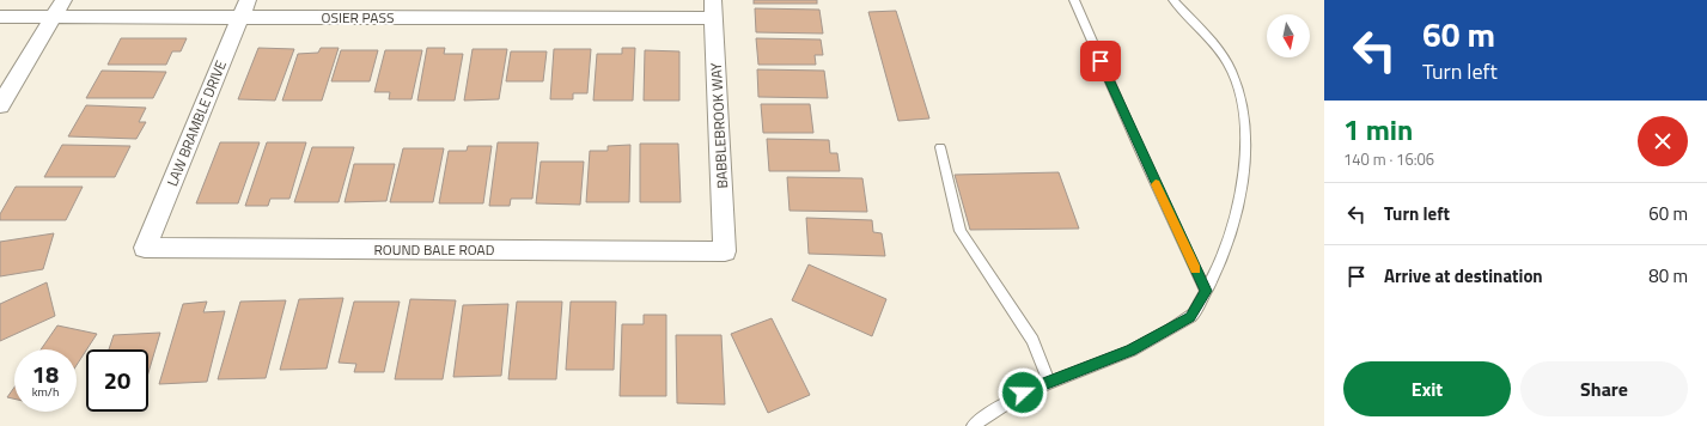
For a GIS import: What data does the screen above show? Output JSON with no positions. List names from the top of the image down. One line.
{"streets":{"street":["OSIER PASS","LAW BRAMBLE DRIVE","BABBLEBROOK WAY","ROUND BALE ROAD"]},"crossings":[["OSIER PASS","LAW BRAMBLE DRIVE"],["OSIER PASS","BABBLEBROOK WAY"],["LAW BRAMBLE DRIVE","ROUND BALE ROAD"],["BABBLEBROOK WAY","ROUND BALE ROAD"]],"north":"bottom","page":{"turn":["60 m","Turn left"],"heading":["1 min","140 m · 16:06"],"list":[{"name":"Turn left","value":"60 m"},{"name":"Arrive at destination","value":"80 m"}],"speed":"18 km/h","limit":"20","buttons":["Exit","Share"]}}
